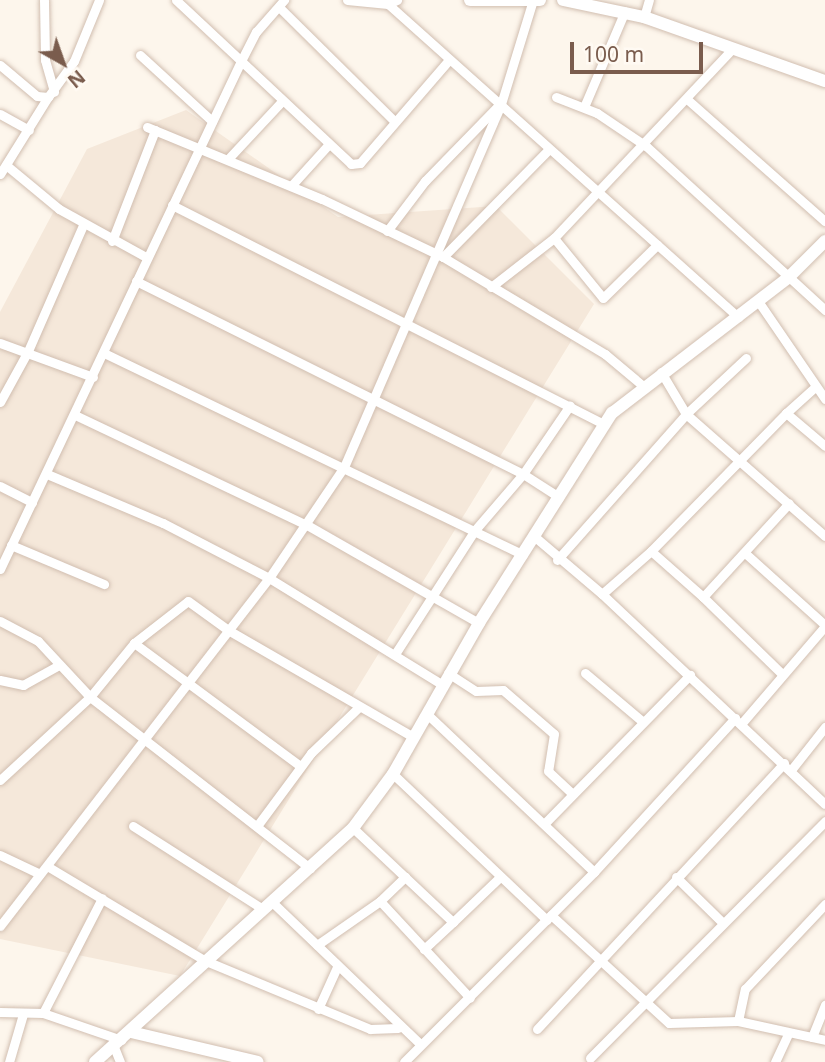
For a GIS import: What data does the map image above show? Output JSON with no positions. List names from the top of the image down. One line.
{"scale_bar":"100 m","north":"bottom right"}
